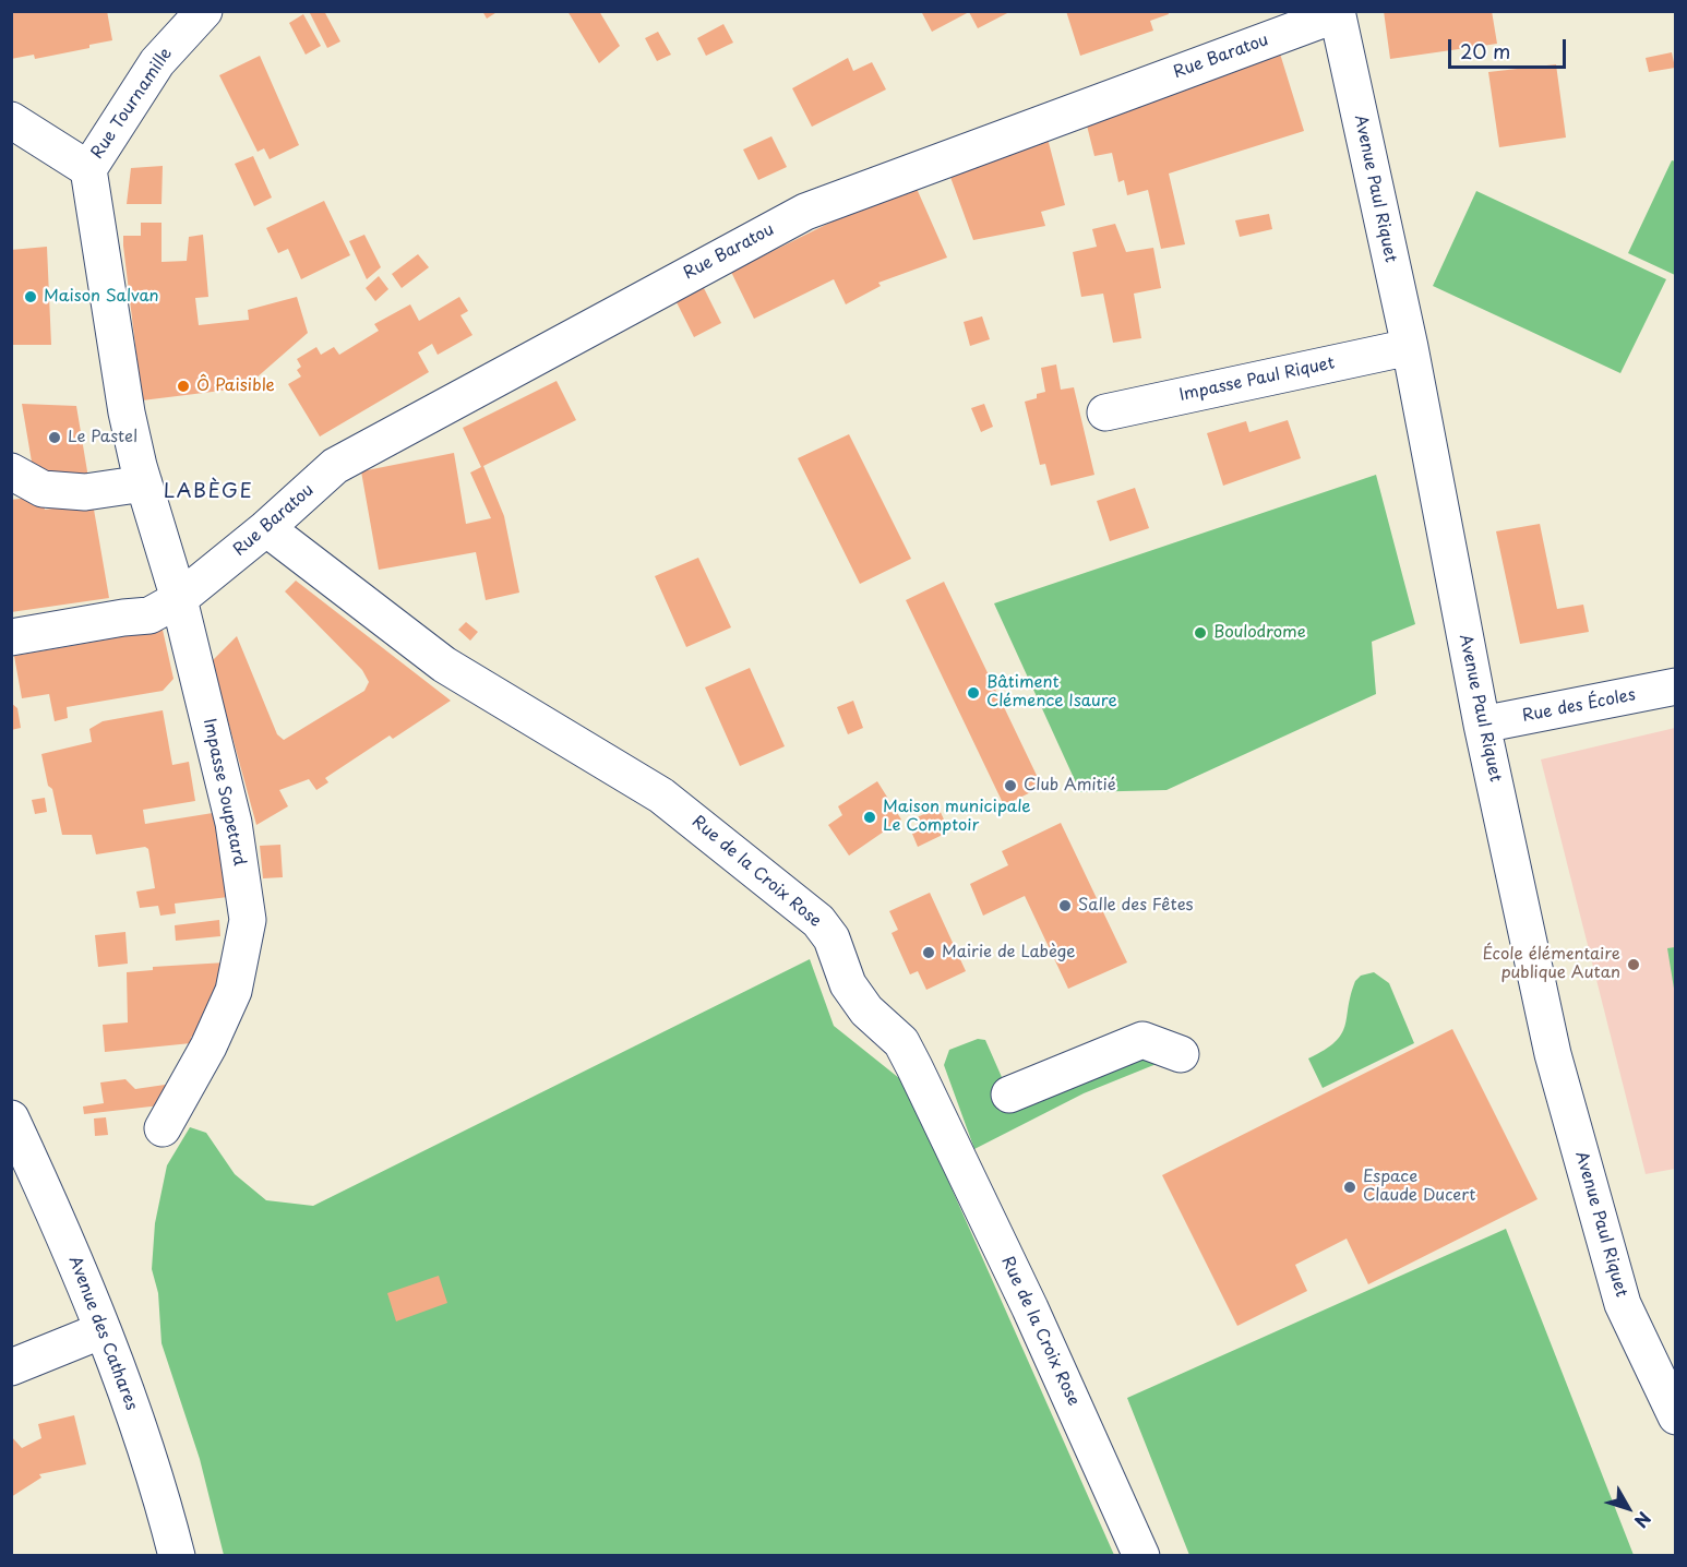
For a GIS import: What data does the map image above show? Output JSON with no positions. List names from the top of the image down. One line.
{"streets":{"street":["Rue Baratou","Rue Tournamille","Avenue Paul Riquet","Impasse Paul Riquet","Rue des Écoles","Impasse Soupetard","Rue de la Croix Rose","Avenue des Cathares"]},"crossings":[["Rue Baratou","Avenue Paul Riquet"],["Rue Baratou","Impasse Soupetard"],["Rue Baratou","Rue de la Croix Rose"],["Rue Tournamille","Impasse Soupetard"],["Avenue Paul Riquet","Impasse Paul Riquet"],["Avenue Paul Riquet","Rue des Écoles"]],"districts":["LABÈGE"],"places":["Maison Salvan","Ô Paisible","Le Pastel","Boulodrome","Bâtiment Clémence Isaure","Club Amitié","Maison municipale Le Comptoir","Salle des Fêtes","Mairie de Labège","École élémentaire publique Autan","Espace Claude Ducert"],"scale_bar":"20 m","north":"bottom right"}
